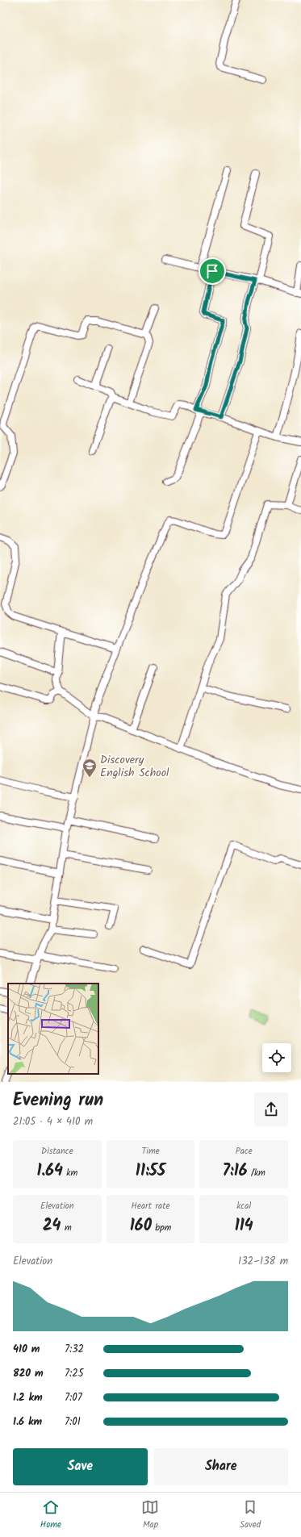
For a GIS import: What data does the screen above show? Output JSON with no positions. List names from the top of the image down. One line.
{"places":{"school or university":["Discovery English School"]},"page":{"heading":["Evening run","21:05 · 4 × 410 m"],"stats":[["Distance","1.64 km"],["Time","11:55"],["Pace","7:16 /km"],["Elevation","24 m"],["Heart rate","160 bpm"],["kcal","114"]],"chart":["Elevation","132–138 m"],"list":[{"name":"410 m","note":"7:32"},{"name":"820 m","note":"7:25"},{"name":"1.2 km","note":"7:07"},{"name":"1.6 km","note":"7:01"}],"buttons":["Save","Share"],"tabs":["Home","Map","Saved"]}}
